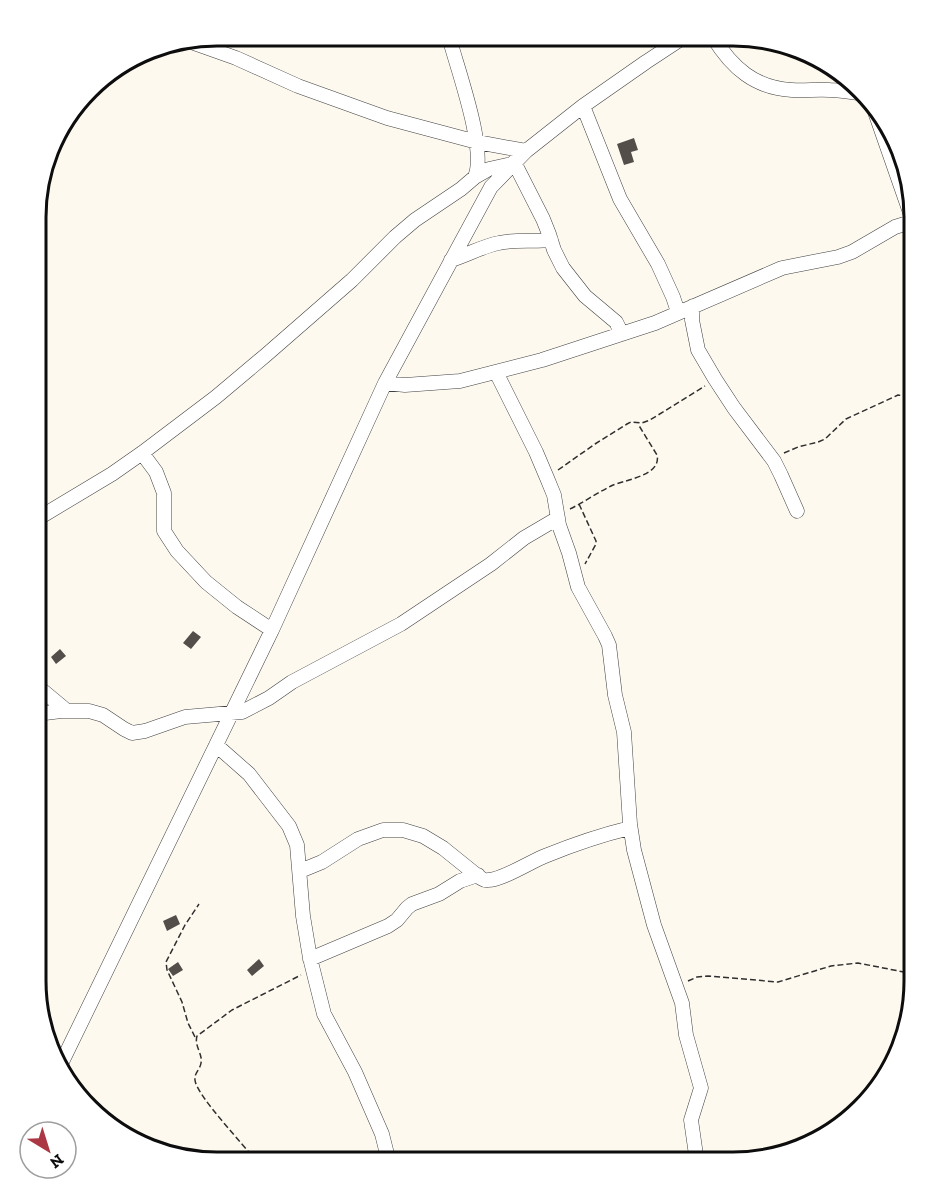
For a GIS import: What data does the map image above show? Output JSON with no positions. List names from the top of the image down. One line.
{"north":"bottom right"}
